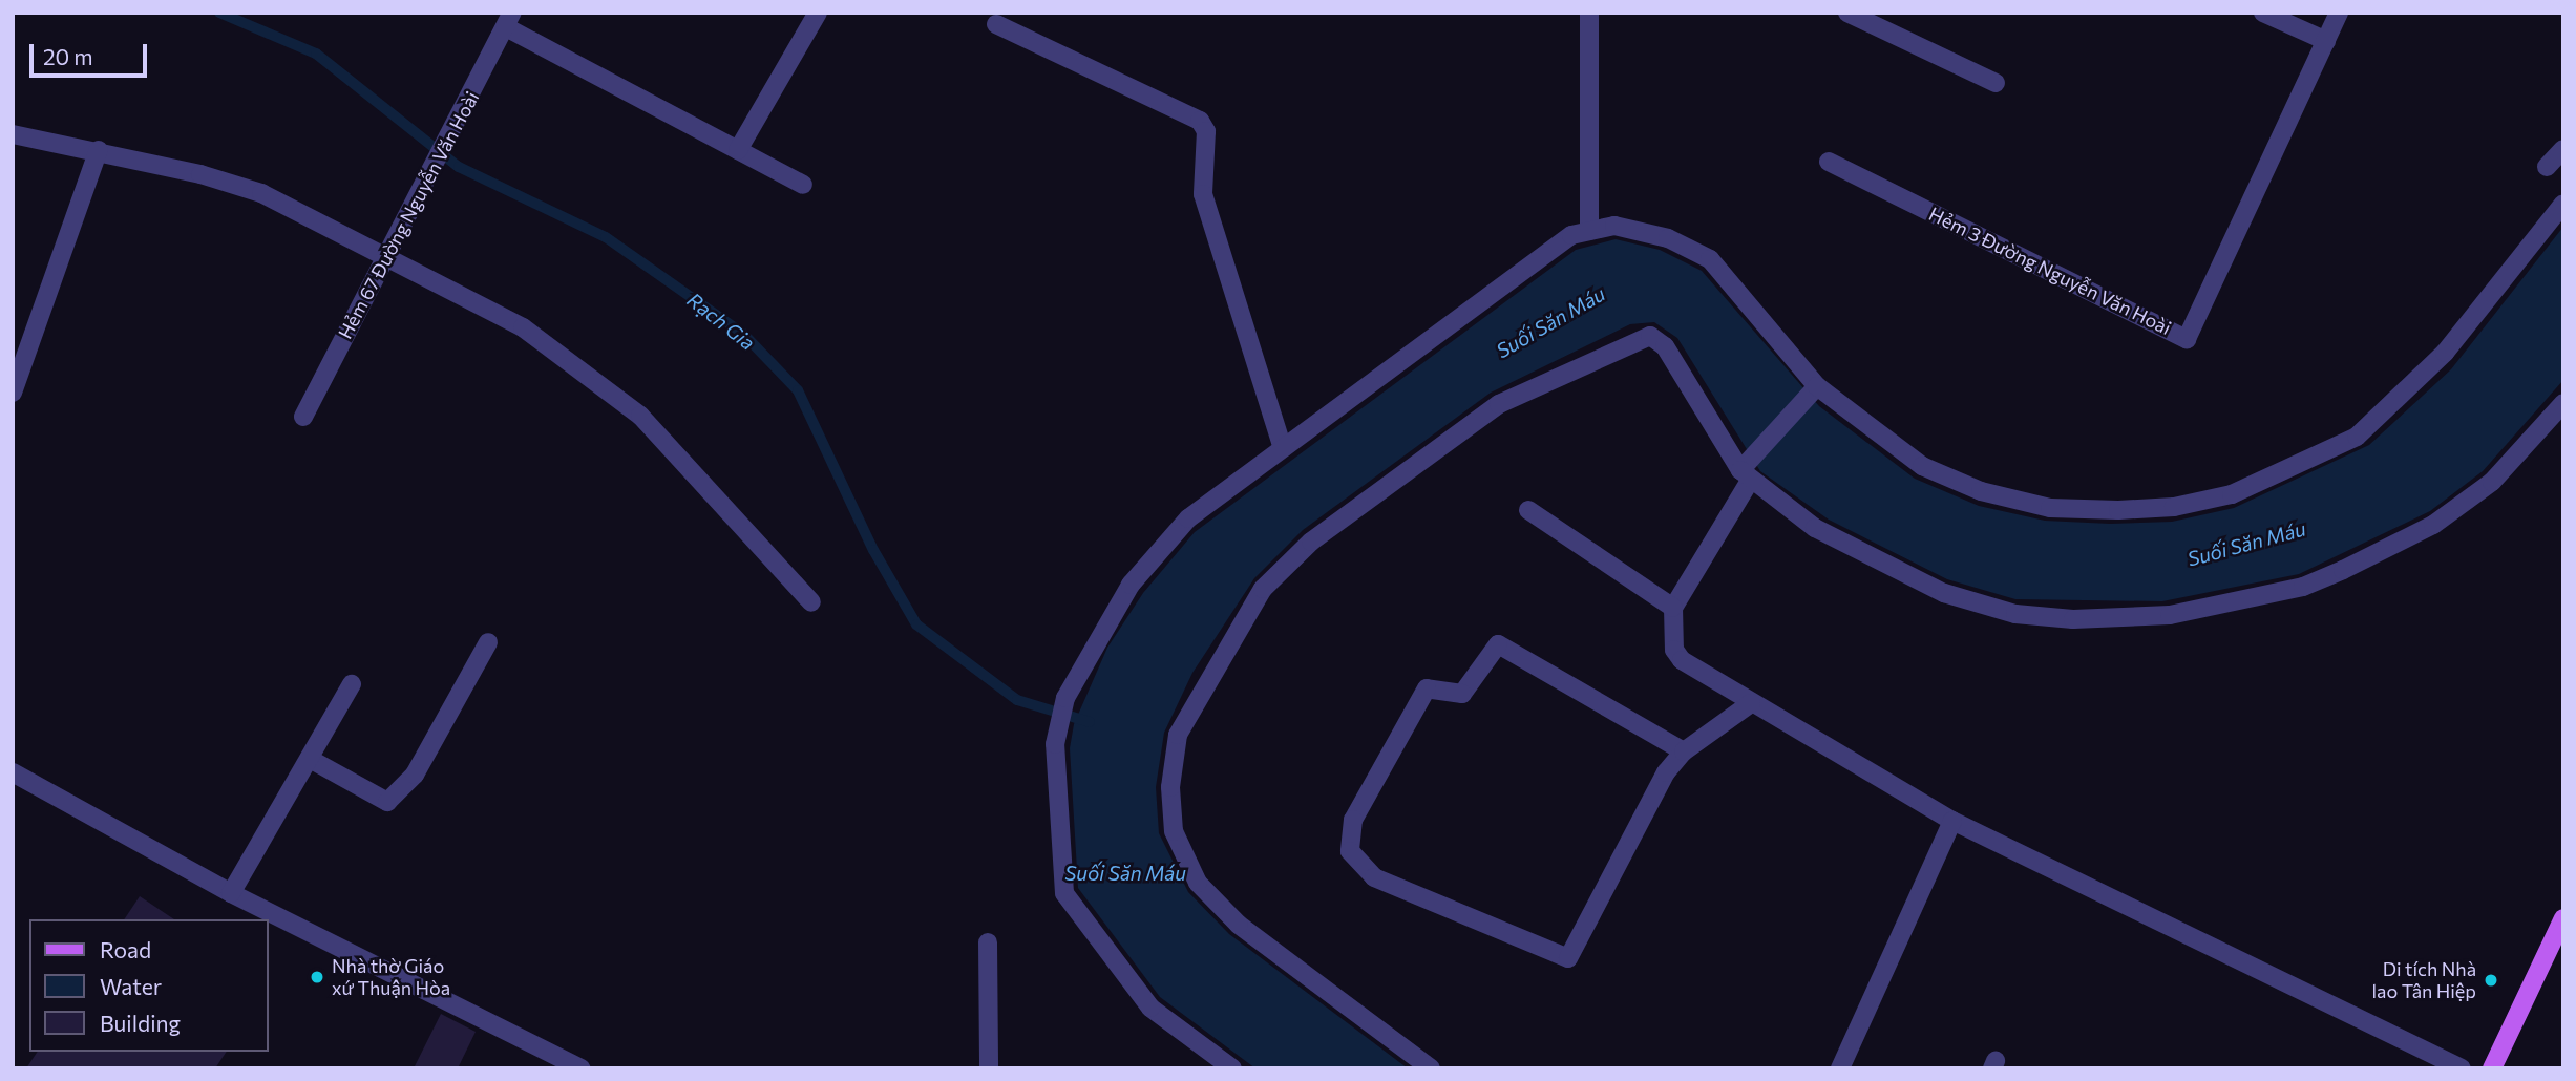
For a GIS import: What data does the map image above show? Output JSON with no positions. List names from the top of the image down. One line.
{"streets":{"street":["Hẻm 67 Đường Nguyễn Văn Hoài","Hẻm 3 Đường Nguyễn Văn Hoài"]},"water":["Rạch Gia","Suối Săn Máu"],"places":["Nhà thờ Giáo xứ Thuận Hòa","Di tích Nhà lao Tân Hiệp"],"legend":["Road","Water","Building"],"scale_bar":"20 m"}
